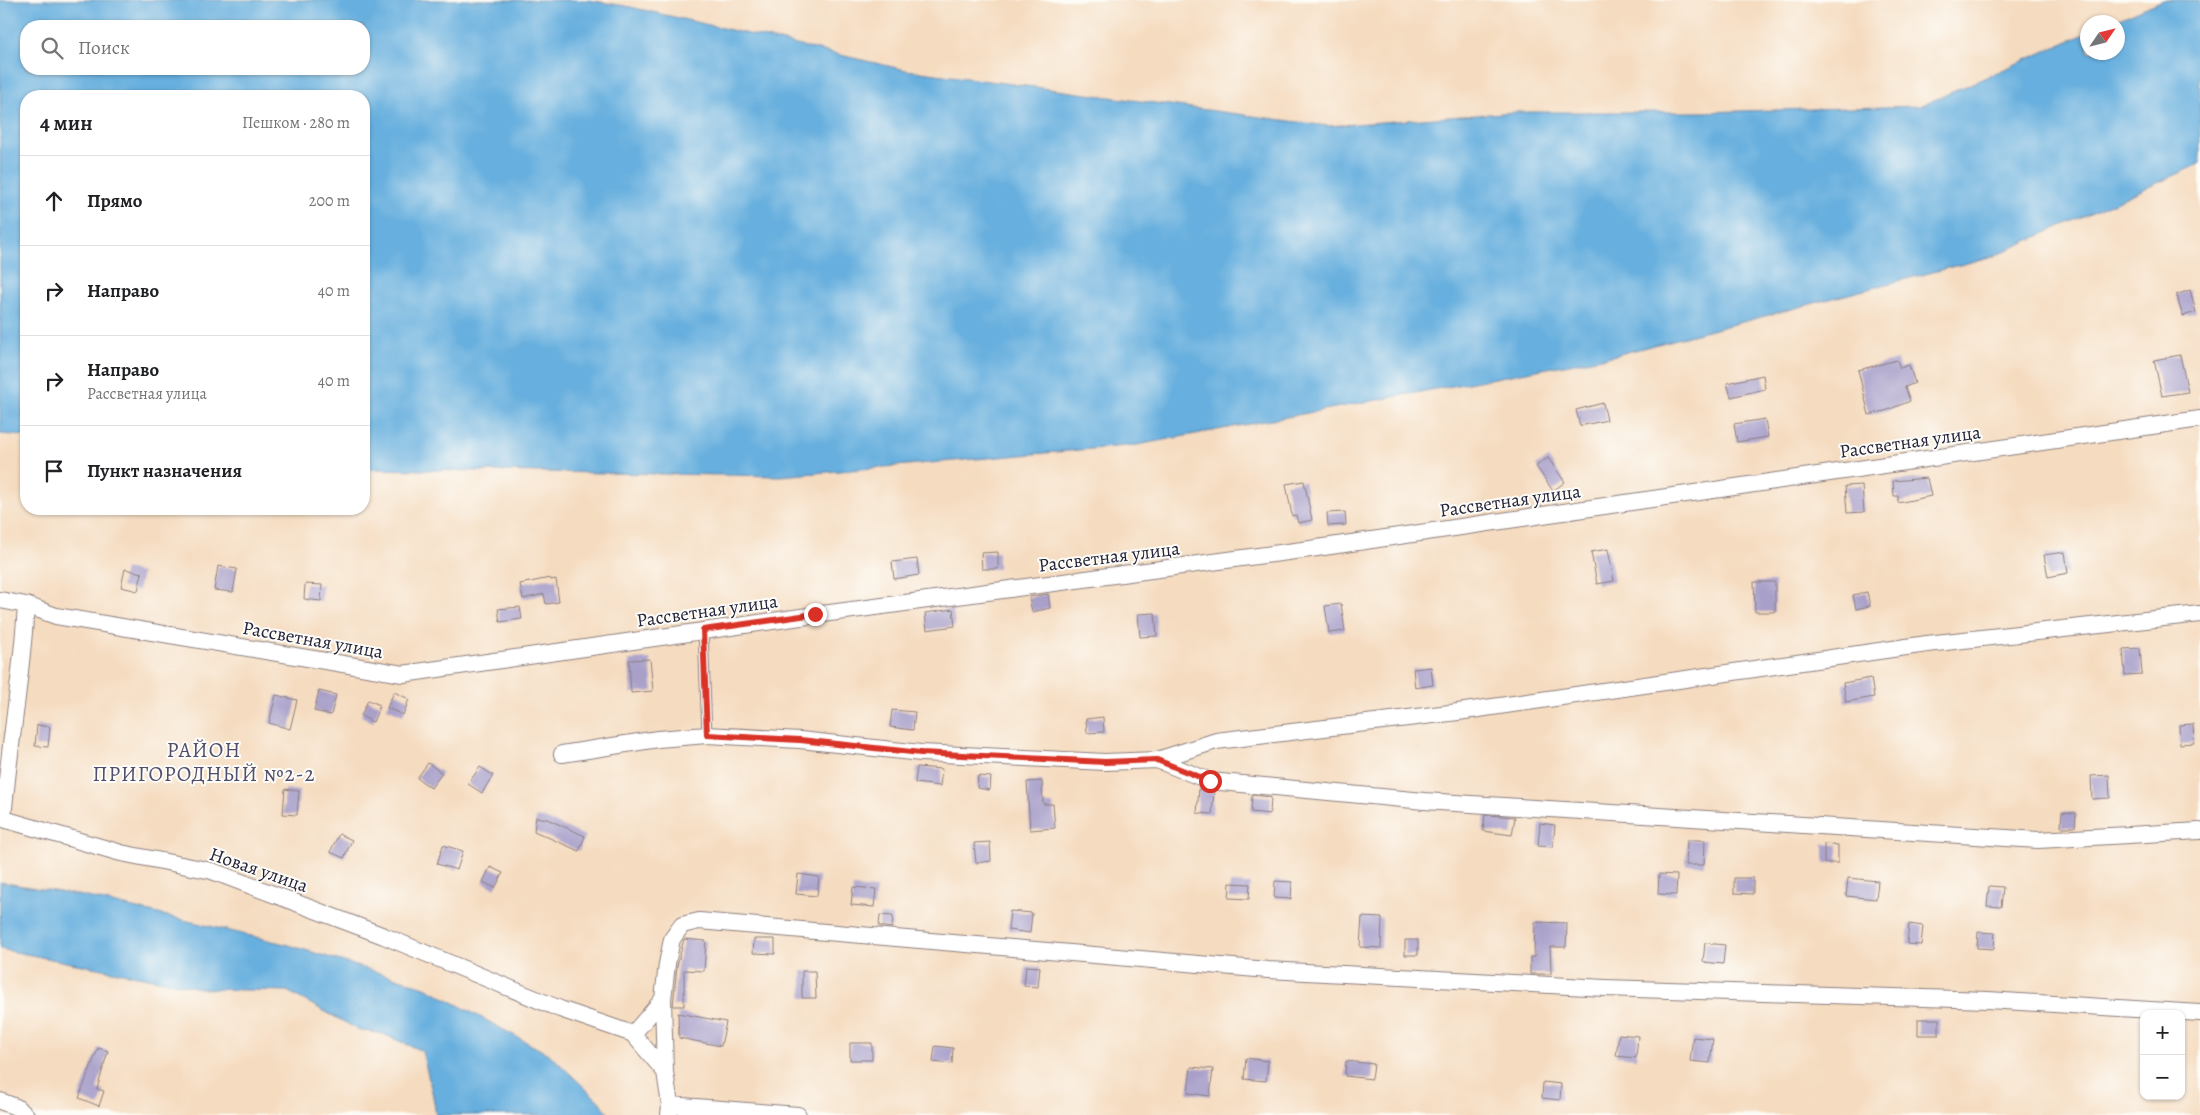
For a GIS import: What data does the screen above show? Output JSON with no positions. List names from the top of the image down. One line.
{"streets":{"street":["Рассветная улица","Новая улица"]},"crossings":[["Рассветная улица","Новая улица"]],"districts":["РАЙОН ПРИГОРОДНЫЙ №2-2"],"north":"top right","page":{"search":"Поиск","heading":["4 мин","Пешком · 280 m"],"list":[["Прямо","200 m"],["Направо","40 m"],["Направо","Рассветная улица","40 m"],"Пункт назначения"],"map_buttons":["+","−"]}}
